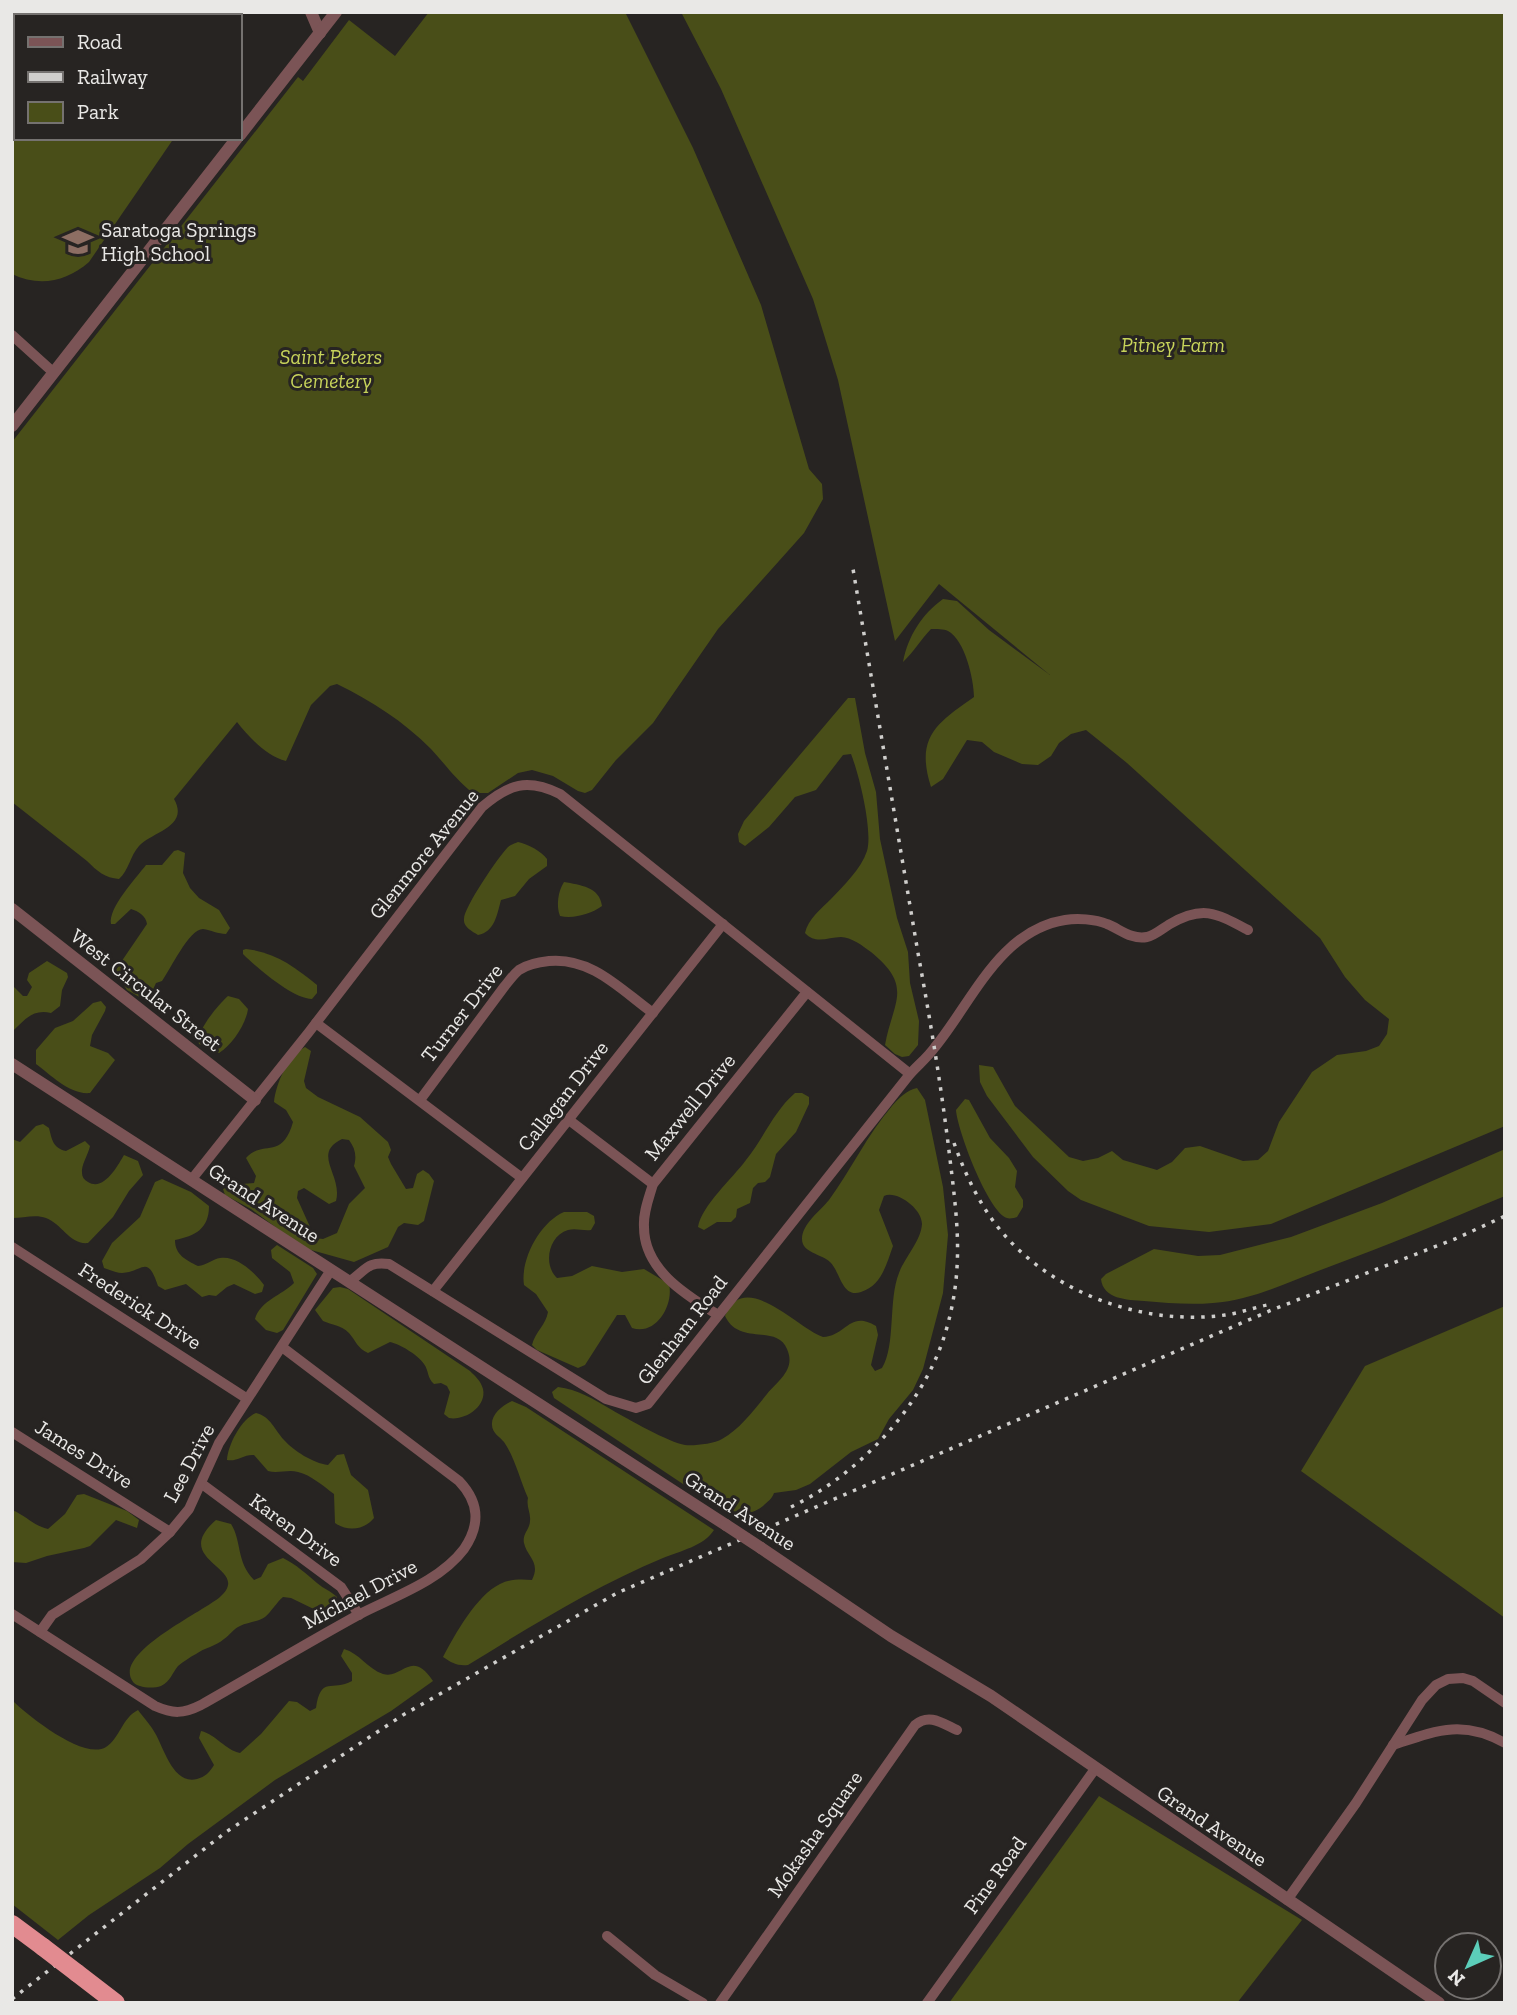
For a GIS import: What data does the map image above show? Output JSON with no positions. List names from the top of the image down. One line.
{"streets":{"street":["Glenmore Avenue","West Circular Street","Turner Drive","Callagan Drive","Maxwell Drive","Grand Avenue","Frederick Drive","Glenham Road","James Drive","Lee Drive","Karen Drive","Michael Drive","Mokasha Square","Pine Road"]},"crossings":[["Glenmore Avenue","West Circular Street"],["Glenmore Avenue","Callagan Drive"],["Glenmore Avenue","Maxwell Drive"],["Glenmore Avenue","Grand Avenue"],["Glenmore Avenue","Glenham Road"],["Turner Drive","Callagan Drive"],["Callagan Drive","Glenham Road"],["Maxwell Drive","Glenham Road"],["Grand Avenue","Glenham Road"],["Grand Avenue","Lee Drive"],["Grand Avenue","Pine Road"],["Frederick Drive","Lee Drive"],["James Drive","Lee Drive"],["Lee Drive","Karen Drive"],["Lee Drive","Michael Drive"],["Karen Drive","Michael Drive"]],"parks":["Pitney Farm","Saint Peters Cemetery"],"places":{"school or university":["Saratoga Springs High School"]},"legend":["Road","Railway","Park"],"north":"bottom left"}
